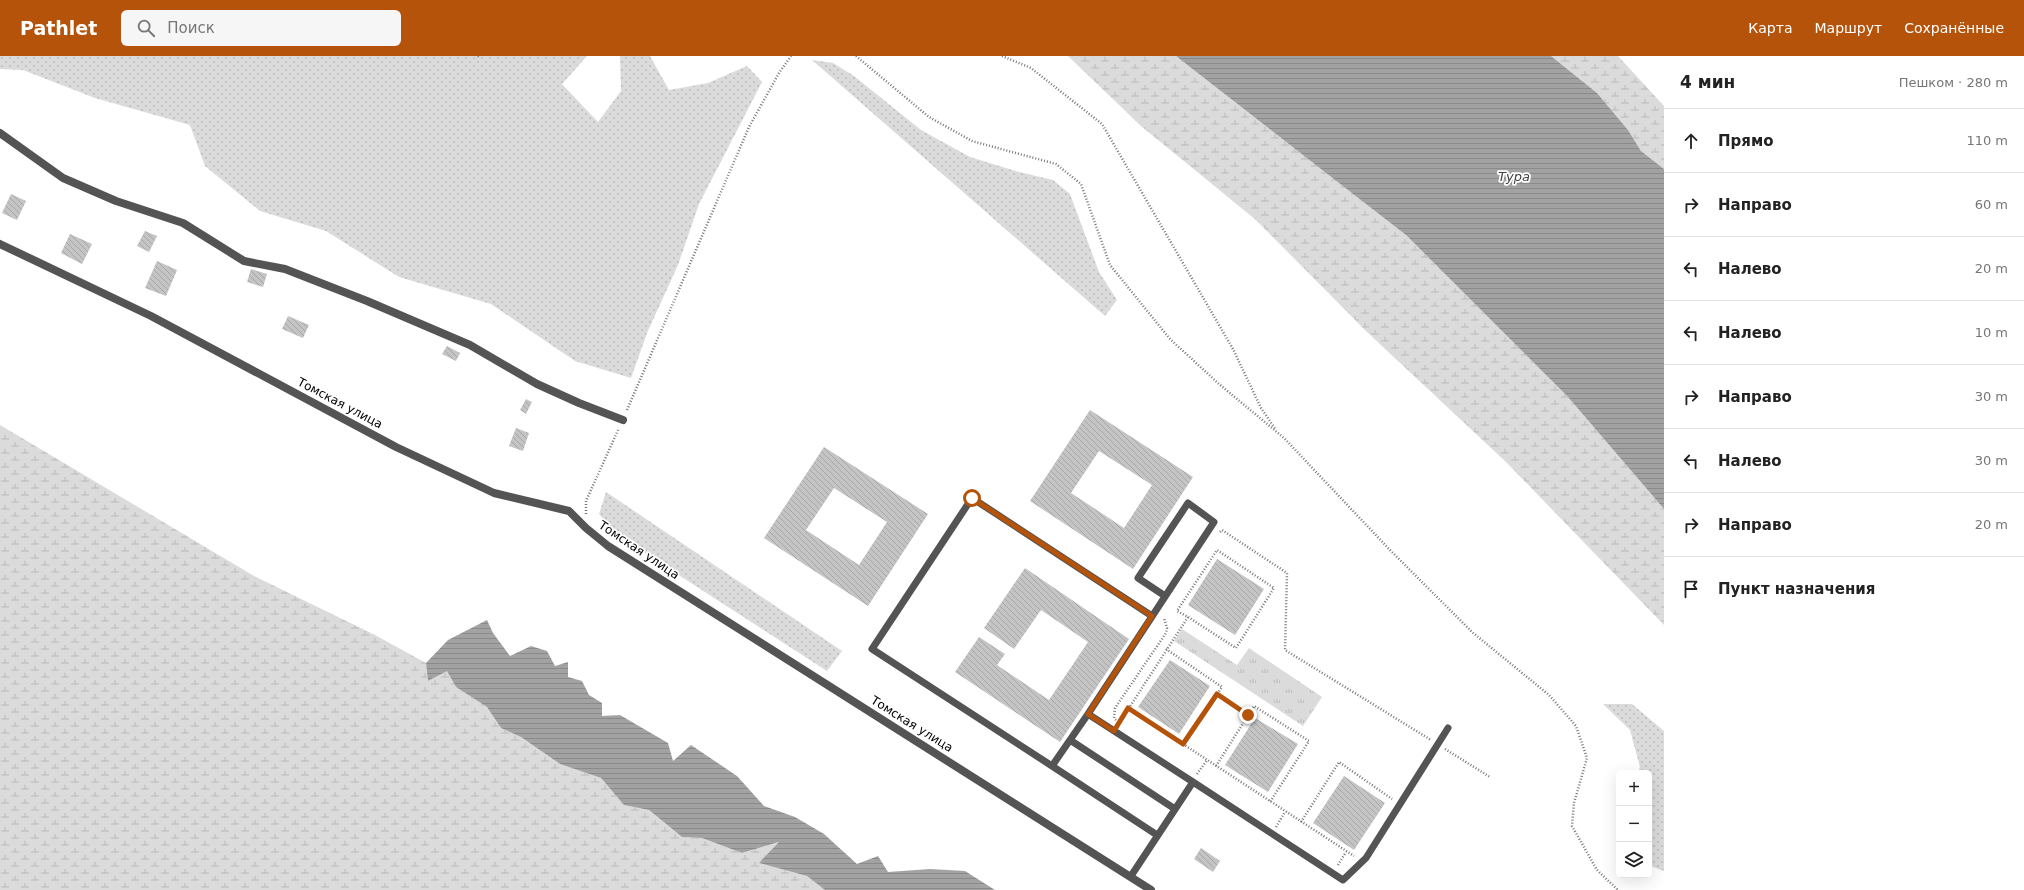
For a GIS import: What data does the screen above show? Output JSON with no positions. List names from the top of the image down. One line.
{"streets":{"street":["Томская улица"]},"water":["Тура"],"page":{"header":"Pathlet","search":"Поиск","nav":["Карта","Маршрут","Сохранённые"],"heading":["4 мин","Пешком · 280 m"],"list":[["Прямо","110 m"],["Направо","60 m"],["Налево","20 m"],["Налево","10 m"],["Направо","30 m"],["Налево","30 m"],["Направо","20 m"],"Пункт назначения"],"map_buttons":["+","−"]}}
